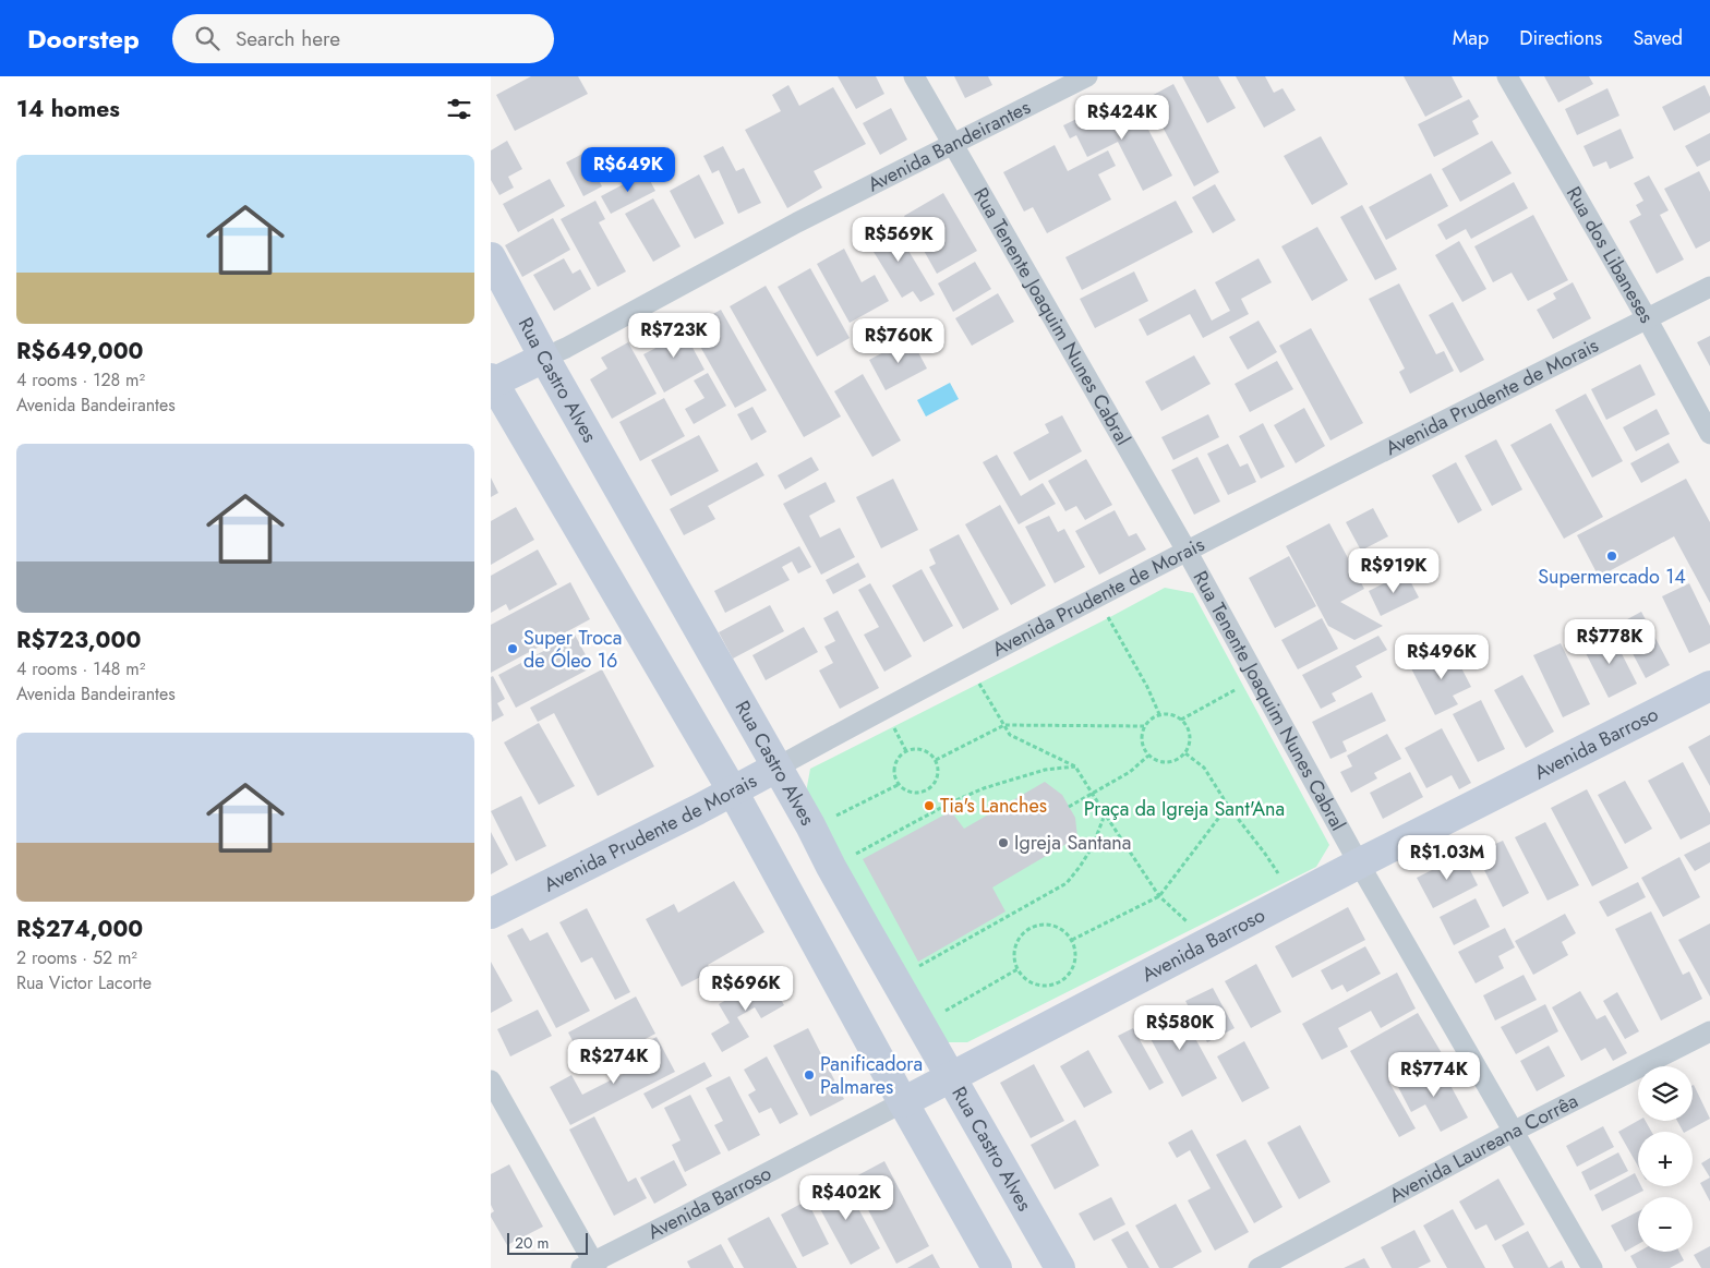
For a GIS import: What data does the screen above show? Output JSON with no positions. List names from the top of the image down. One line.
{"streets":{"main road":["Avenida Bandeirantes","Rua Castro Alves","Avenida Prudente de Morais","Avenida Barroso"],"street":["Rua dos Libaneses","Rua Tenente Joaquim Nunes Cabral","Avenida Laureana Corrêa"]},"crossings":[["Avenida Bandeirantes","Rua Tenente Joaquim Nunes Cabral"],["Avenida Bandeirantes","Rua Castro Alves"],["Rua dos Libaneses","Avenida Prudente de Morais"],["Rua Tenente Joaquim Nunes Cabral","Avenida Prudente de Morais"],["Rua Tenente Joaquim Nunes Cabral","Avenida Barroso"],["Rua Tenente Joaquim Nunes Cabral","Avenida Laureana Corrêa"],["Rua Castro Alves","Avenida Prudente de Morais"],["Rua Castro Alves","Avenida Barroso"]],"parks":["Praça da Igreja Sant'Ana"],"places":["Supermercado 14","Super Troca de Óleo 16","Tia's Lanches","Igreja Santana","Panificadora Palmares"],"scale_bar":"20 m","page":{"header":"Doorstep","search":"Search here","nav":["Map","Directions","Saved"],"heading":"14 homes","price":["R$424K","R$649K","R$569K","R$723K","R$760K","R$919K","R$778K","R$496K","R$1.03M","R$696K","R$580K","R$274K","R$774K","R$402K"],"list":[{"name":"R$649,000","note":"4 rooms · 128 m² · Avenida Bandeirantes"},{"name":"R$723,000","note":"4 rooms · 148 m² · Avenida Bandeirantes"},{"name":"R$274,000","note":"2 rooms · 52 m² · Rua Victor Lacorte"}],"map_buttons":["+","−"],"scale":"20 m"}}
